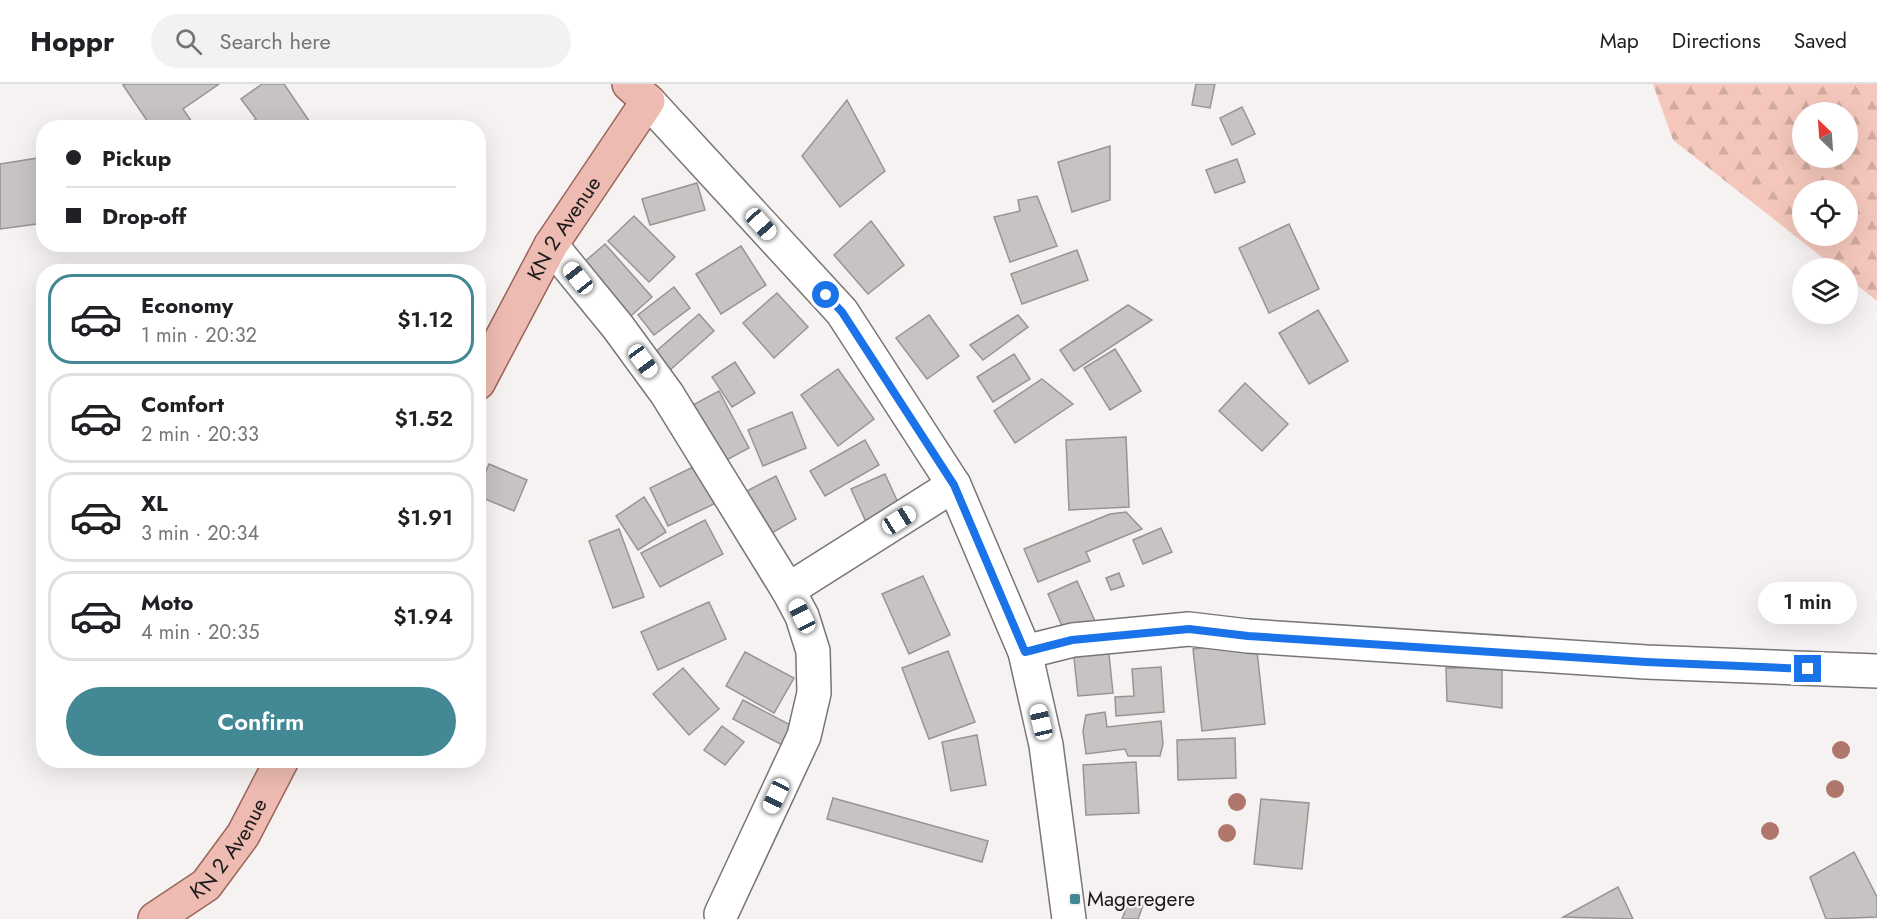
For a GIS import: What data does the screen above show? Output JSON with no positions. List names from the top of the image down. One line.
{"streets":{"main road":["KN 2 Avenue"]},"places":{"transit":["Mageregere"]},"north":"top left","page":{"header":"Hoppr","search":"Search here","nav":["Map","Directions","Saved"],"banner":["Pickup","Drop-off"],"list":[{"name":"Economy","note":"1 min · 20:32","value":"$1.12"},{"name":"Comfort","note":"2 min · 20:33","value":"$1.52"},{"name":"XL","note":"3 min · 20:34","value":"$1.91"},{"name":"Moto","note":"4 min · 20:35","value":"$1.94"}],"bubble":"1 min","buttons":"Confirm"}}
